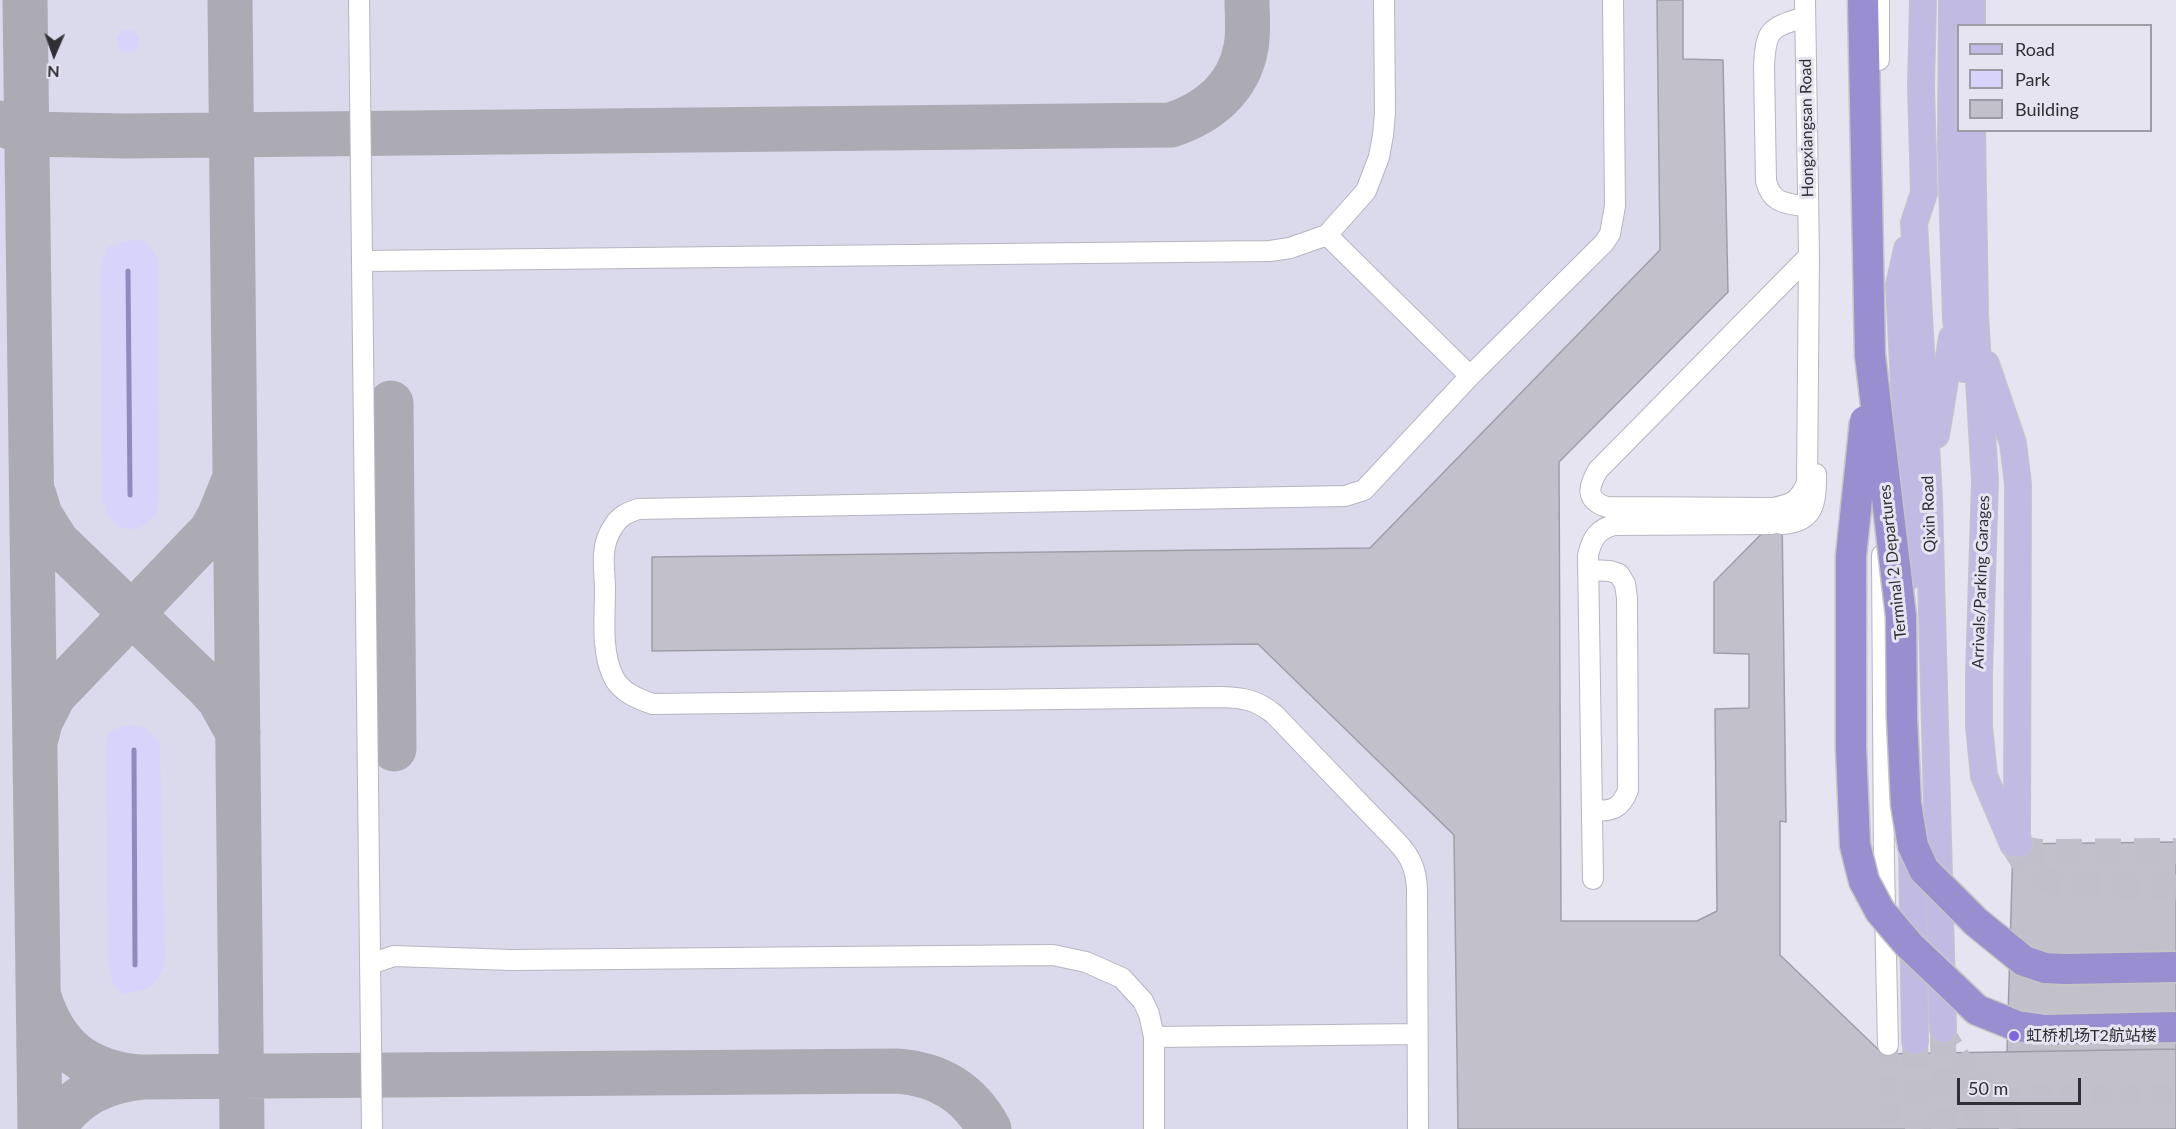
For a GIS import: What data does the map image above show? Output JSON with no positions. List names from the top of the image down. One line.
{"streets":{"highway":["Terminal 2 Departures"],"main road":["Qixin Road","Arrivals/Parking Garages"],"street":["Hongxiangsan Road"]},"places":["虹桥机场T2航站楼"],"legend":["Road","Park","Building"],"scale_bar":"50 m","north":"bottom"}
